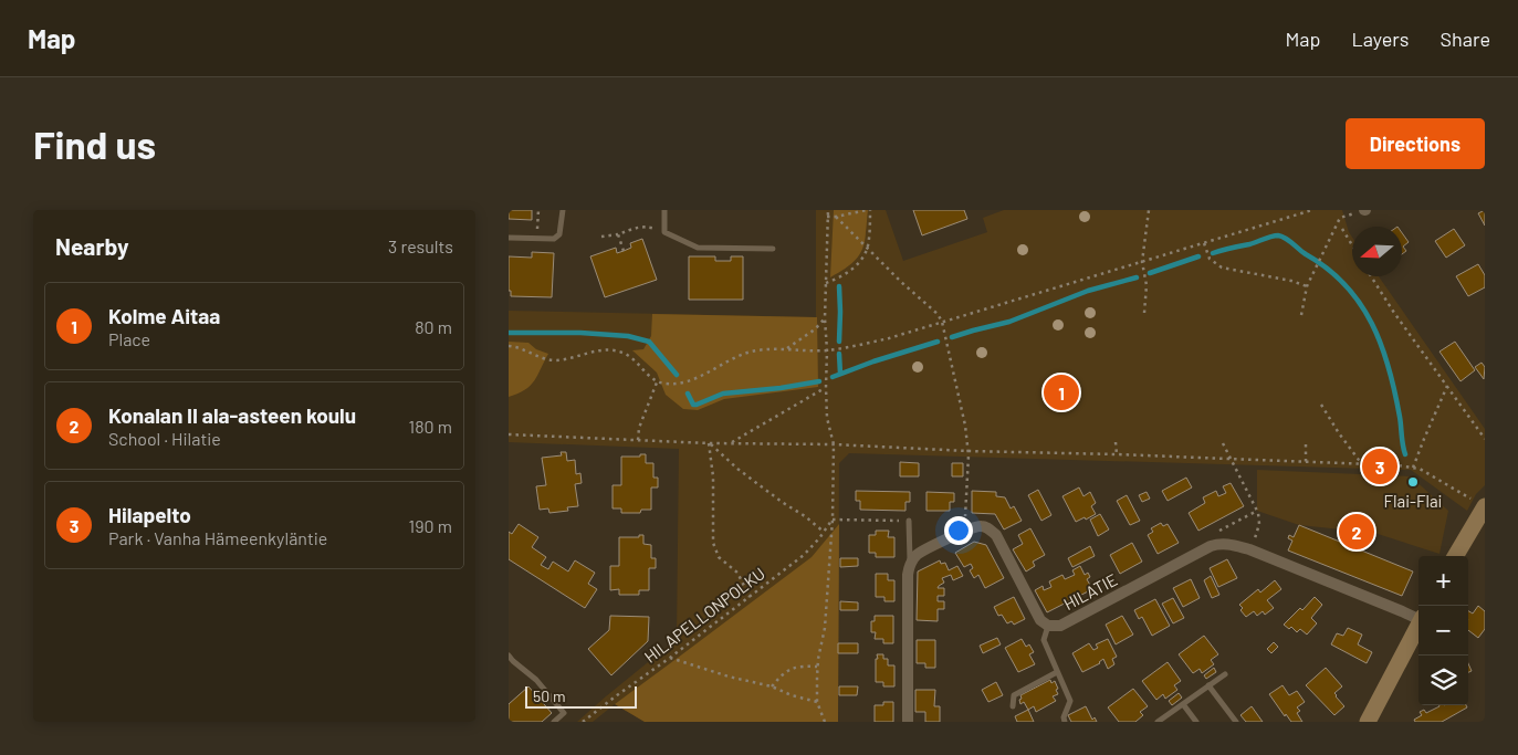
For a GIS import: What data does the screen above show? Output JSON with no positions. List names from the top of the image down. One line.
{"streets":{"street":["HILATIE"],"path":["HILAPELLONPOLKU"]},"places":["Flai-Flai"],"scale_bar":"50 m","north":"left","page":{"header":"Map","nav":["Map","Layers","Share"],"buttons":"Directions","title":"Find us","heading":["Nearby","3 results"],"list":[{"mark":"1","name":"Kolme Aitaa","note":"Place","value":"80 m"},{"mark":"2","name":"Konalan II ala-asteen koulu","note":"School · Hilatie","value":"180 m"},{"mark":"3","name":"Hilapelto","note":"Park · Vanha Hämeenkyläntie","value":"190 m"}],"pins":["1","3","2"],"map_buttons":["+","−"],"scale":"50 m"}}
